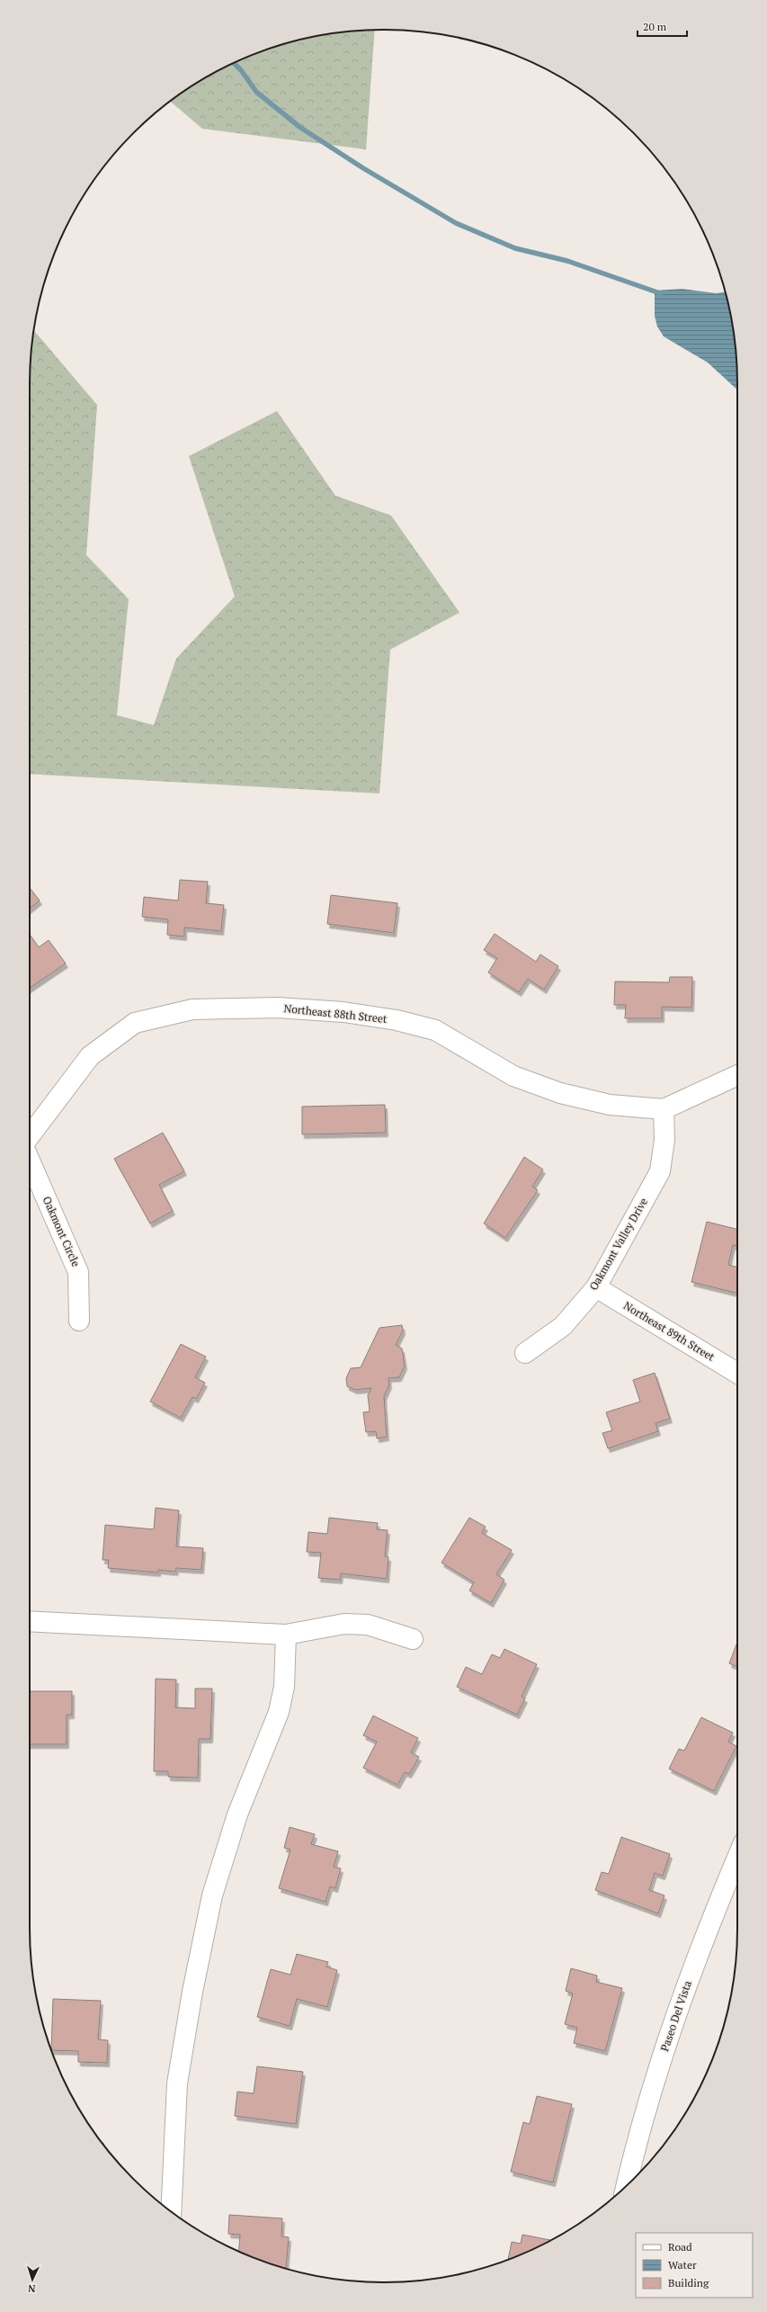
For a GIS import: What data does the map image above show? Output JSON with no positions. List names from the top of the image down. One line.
{"streets":{"street":["Northeast 88th Street","Oakmont Circle","Oakmont Valley Drive","Northeast 89th Street","Paseo Del Vista"]},"crossings":[["Northeast 88th Street","Oakmont Valley Drive"],["Oakmont Valley Drive","Northeast 89th Street"]],"legend":["Road","Water","Building"],"scale_bar":"20 m","north":"bottom"}
